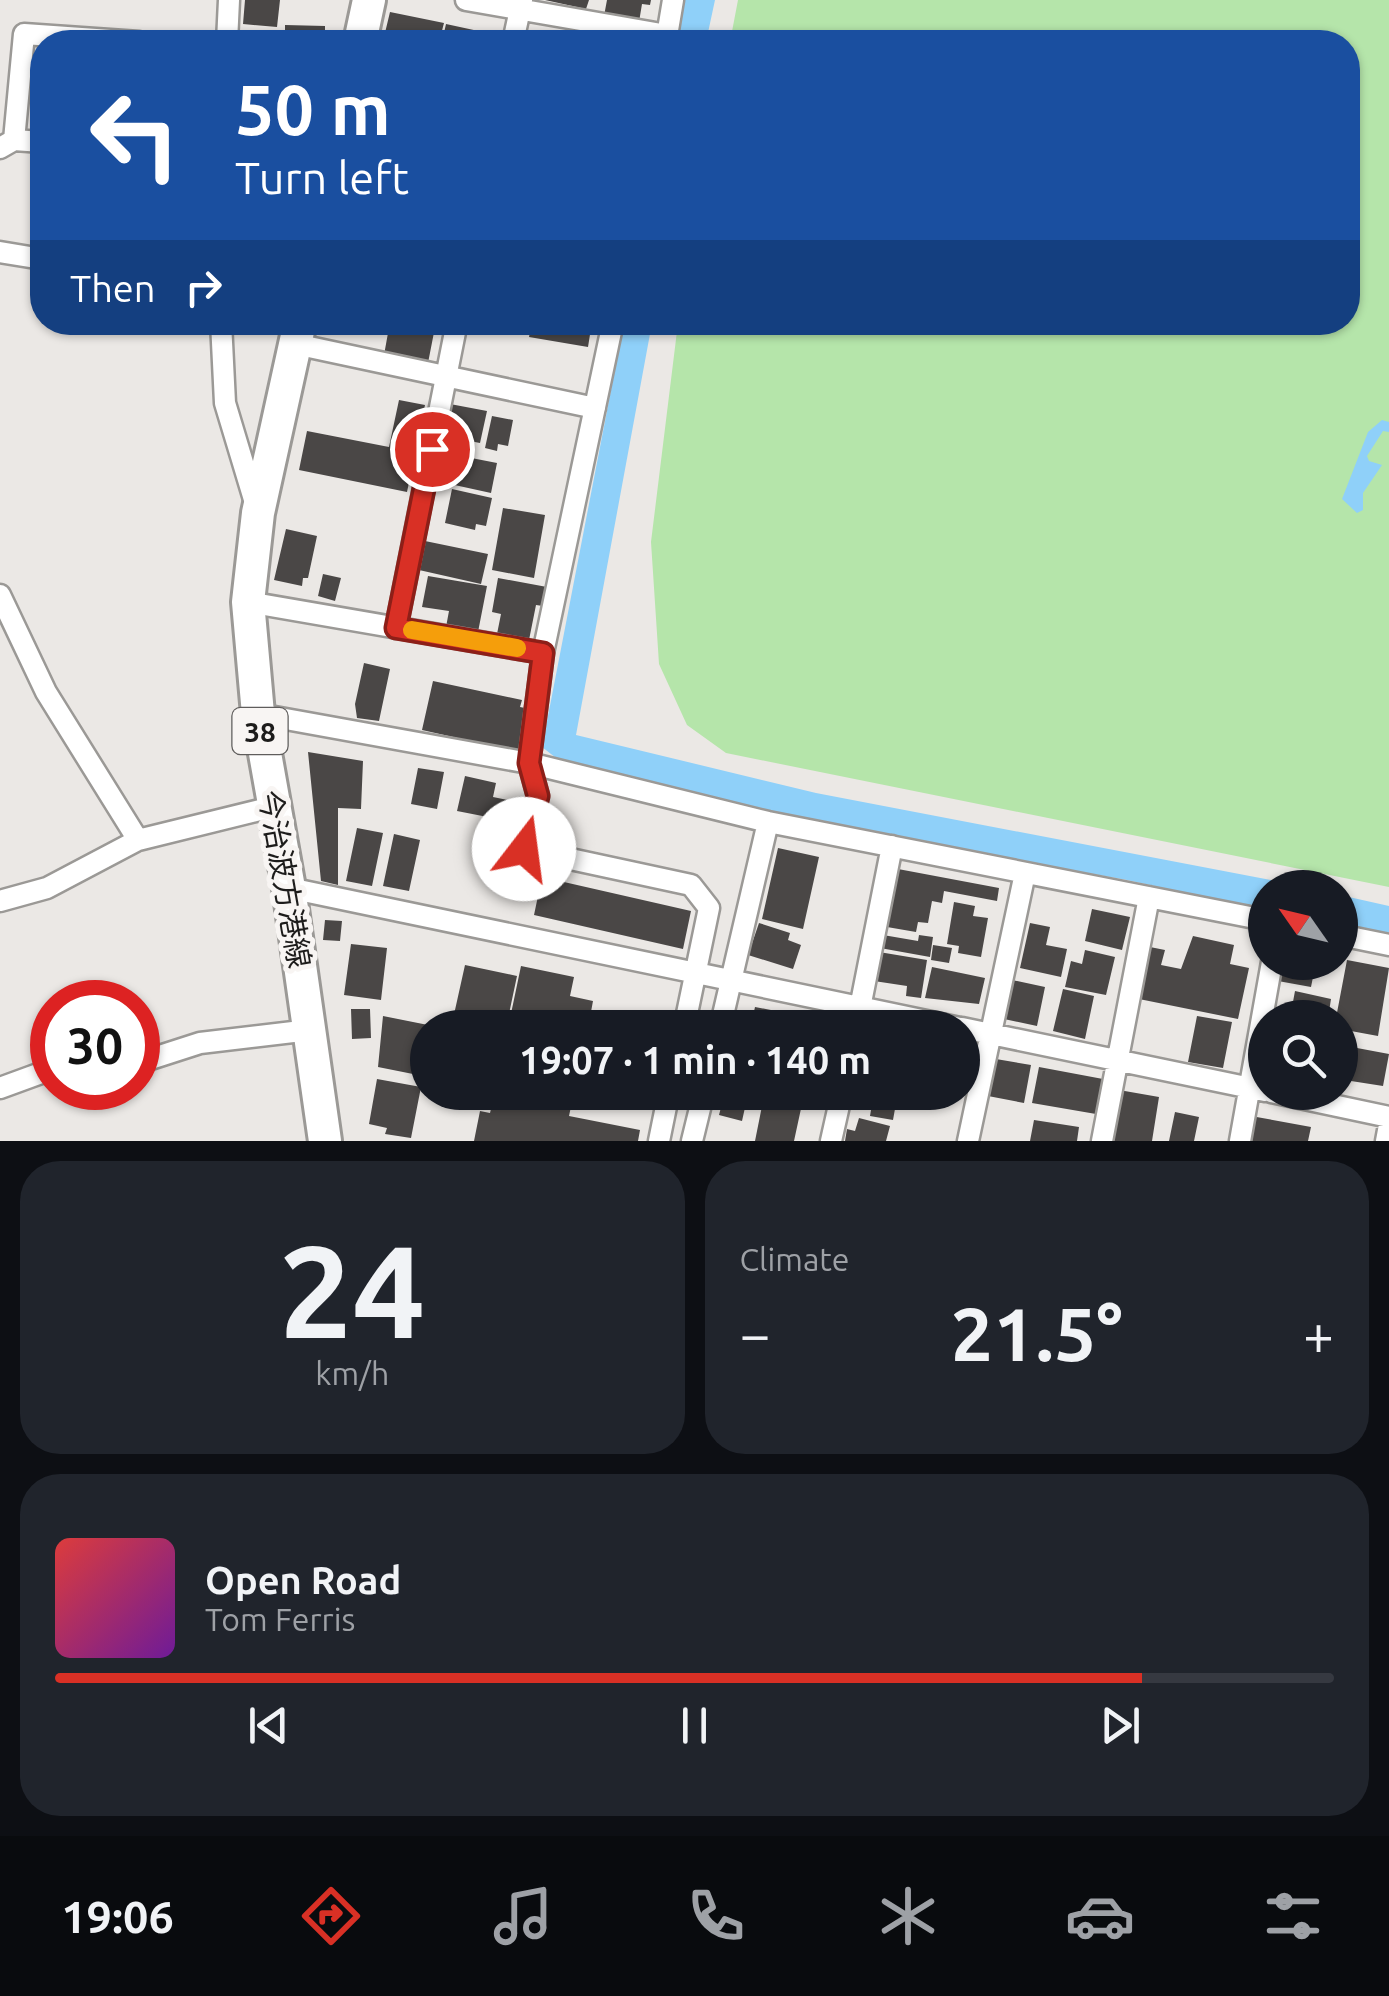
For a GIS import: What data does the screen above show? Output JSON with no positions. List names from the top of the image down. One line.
{"streets":{"main road":["38","今治波方港線"]},"north":"top left","page":{"turn":["50 m","Turn left"],"then":"Then","limit":"30","trip":"19:07 · 1 min · 140 m","tile":[["24","km/h"],"Climate"],"heat":["−","21.5°","+"],"song":["Open Road","Tom Ferris"],"tabs":"19:06"}}
